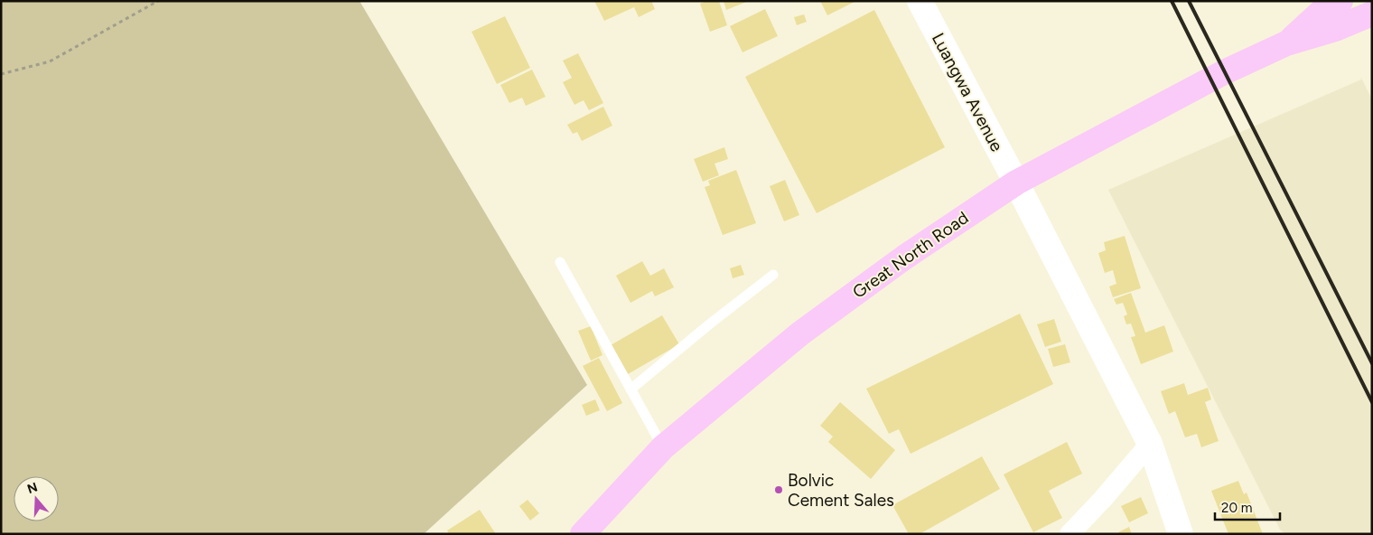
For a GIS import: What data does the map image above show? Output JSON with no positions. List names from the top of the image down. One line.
{"streets":{"highway":["Great North Road"],"street":["Luangwa Avenue"]},"crossings":[["Luangwa Avenue","Great North Road"]],"places":["Bolvic Cement Sales"],"scale_bar":"20 m","north":"top"}
